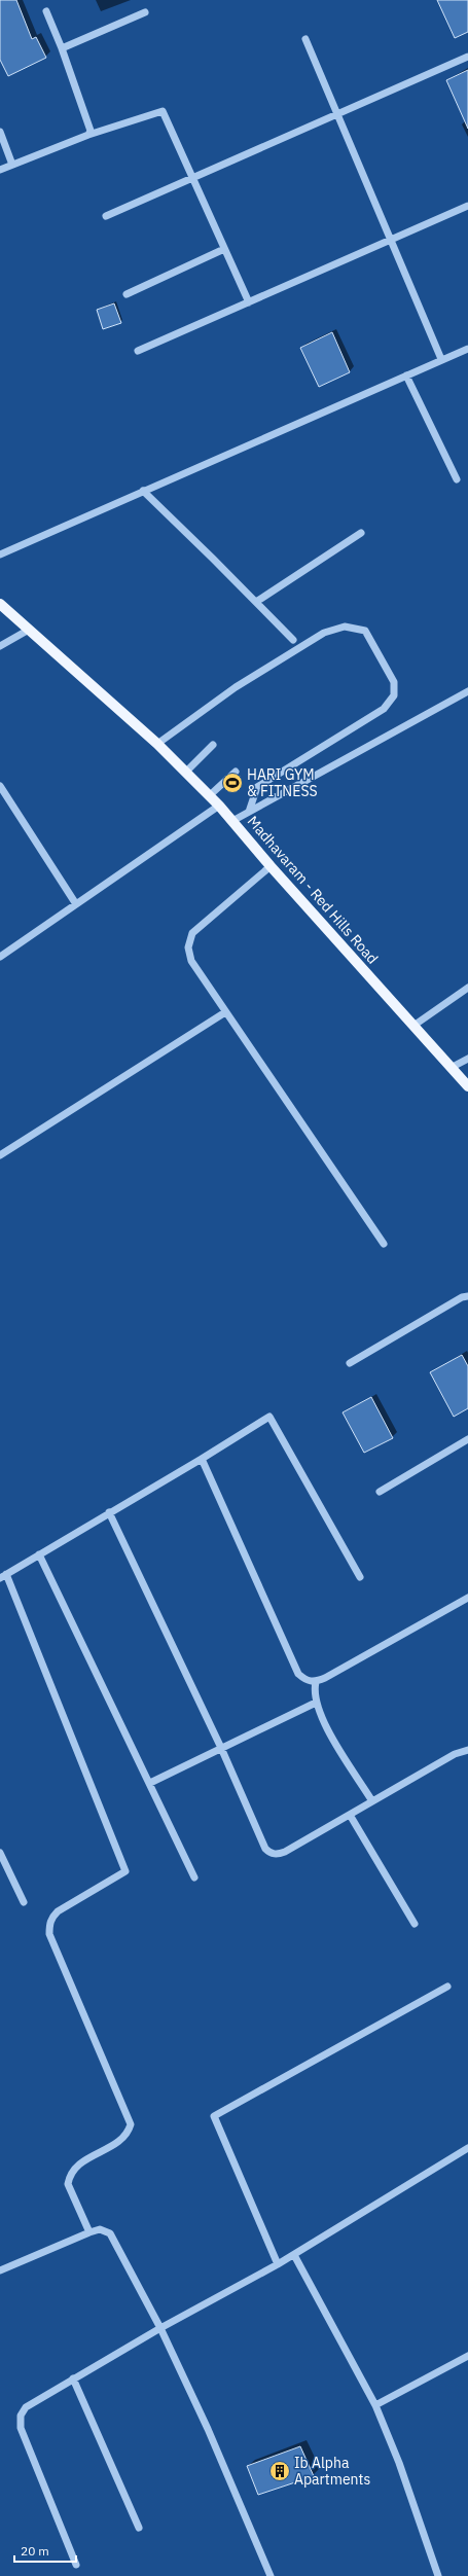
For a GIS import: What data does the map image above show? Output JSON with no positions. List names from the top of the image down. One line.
{"streets":{"main road":["Madhavaram - Red Hills Road"]},"places":{"sports":["HARI GYM & FITNESS"],"building":["Ib Alpha Apartments"]},"scale_bar":"20 m"}
